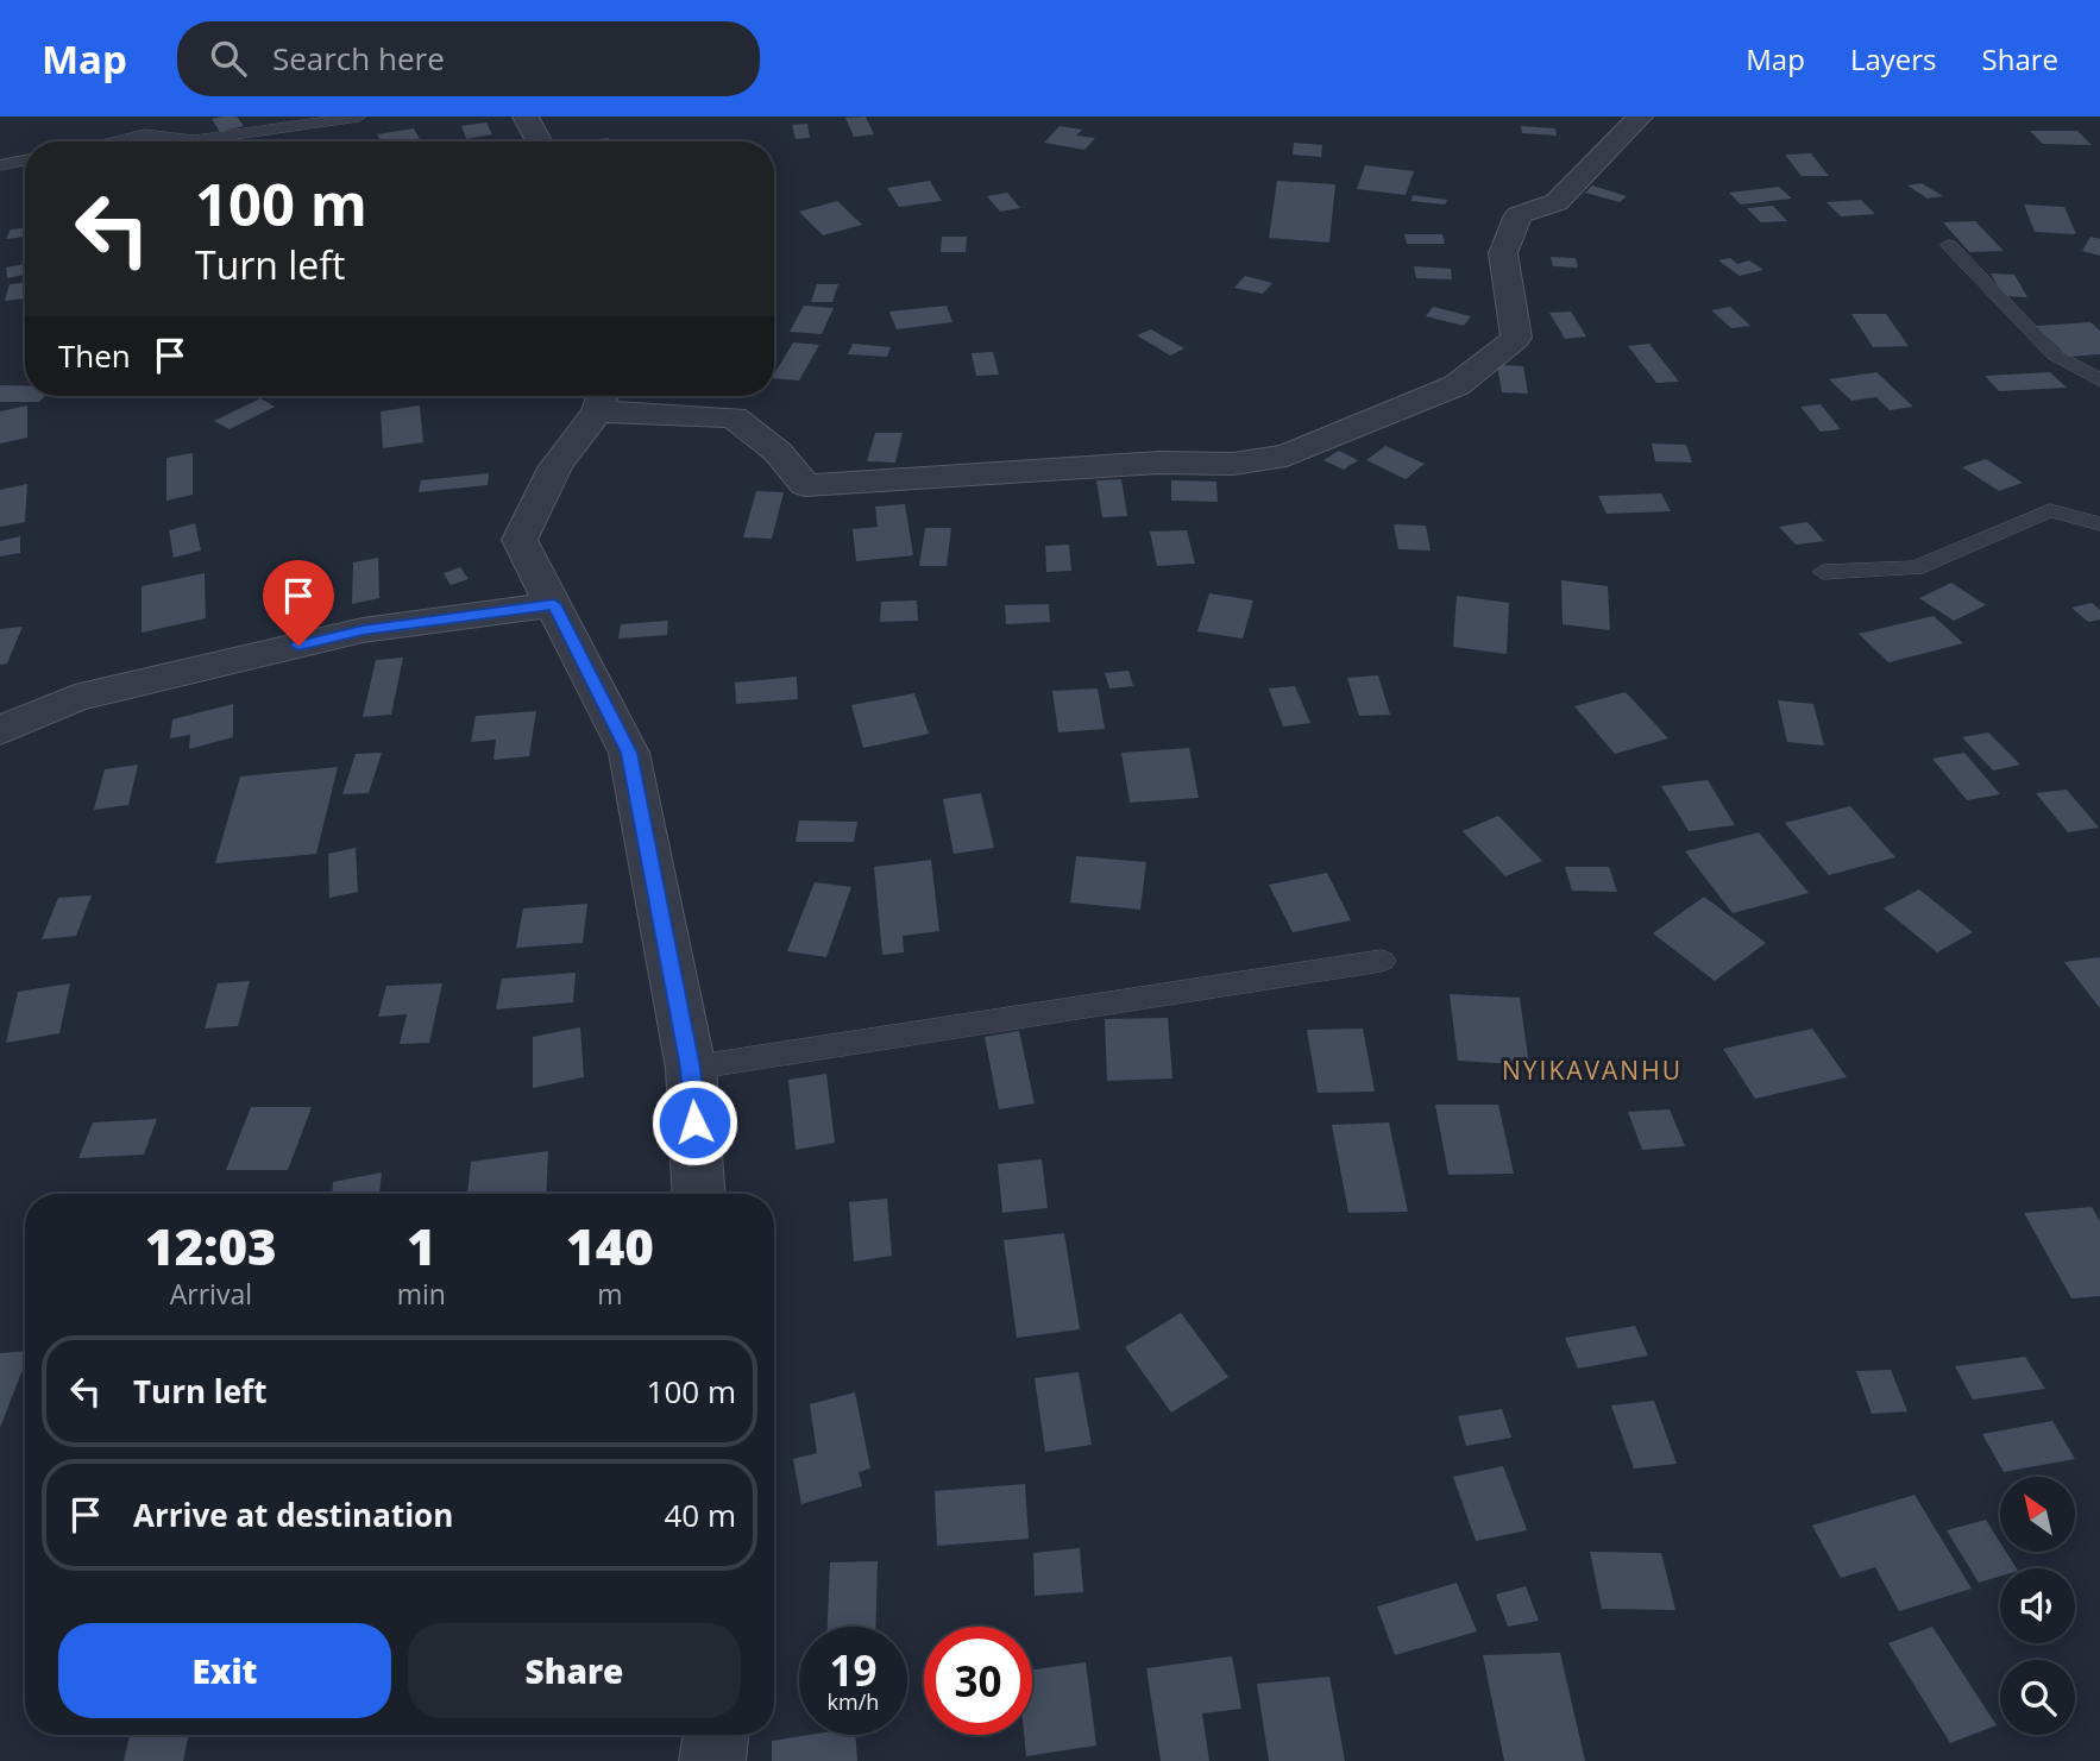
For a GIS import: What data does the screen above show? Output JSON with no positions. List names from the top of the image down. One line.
{"districts":["NYIKAVANHU"],"north":"top left","page":{"header":"Map","search":"Search here","nav":["Map","Layers","Share"],"turn":["100 m","Turn left"],"then":"Then","eta":["12:03","Arrival","1","min","140","m"],"list":[{"name":"Turn left","value":"100 m"},{"name":"Arrive at destination","value":"40 m"}],"buttons":["Exit","Share"],"speed":"19 km/h","limit":"30"}}
